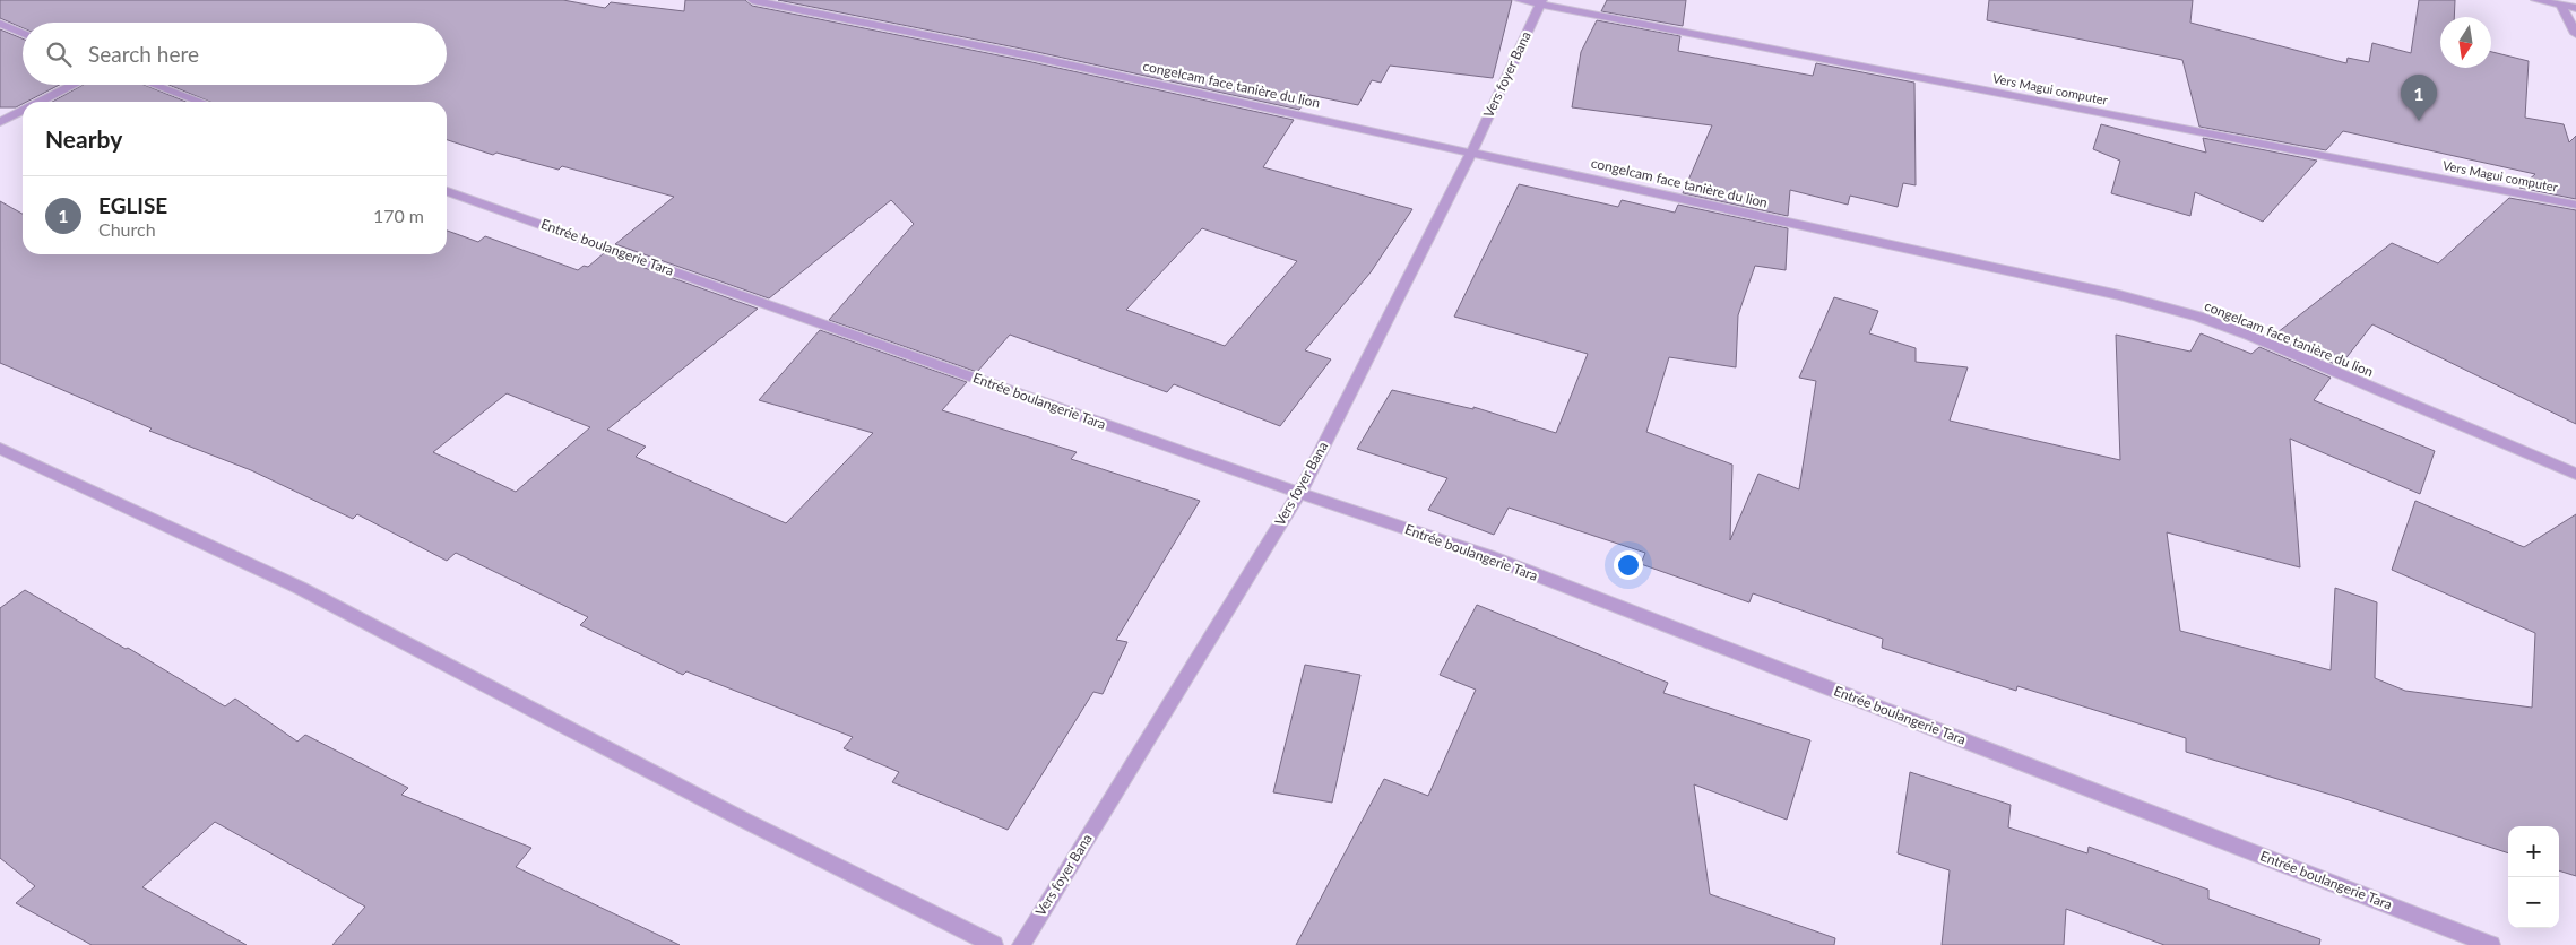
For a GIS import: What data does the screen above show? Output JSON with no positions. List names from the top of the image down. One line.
{"streets":{"street":["Vers foyer Bana","congelcam face tanière du lion","Vers Magui computer","Entrée boulangerie Tara"]},"crossings":[["Vers foyer Bana","congelcam face tanière du lion"],["Vers foyer Bana","Vers Magui computer"],["Vers foyer Bana","Entrée boulangerie Tara"]],"north":"bottom","page":{"search":"Search here","pins":"1","heading":"Nearby","list":[{"mark":"1","name":"EGLISE","note":"Church","value":"170 m"}],"map_buttons":["+","−"]}}
